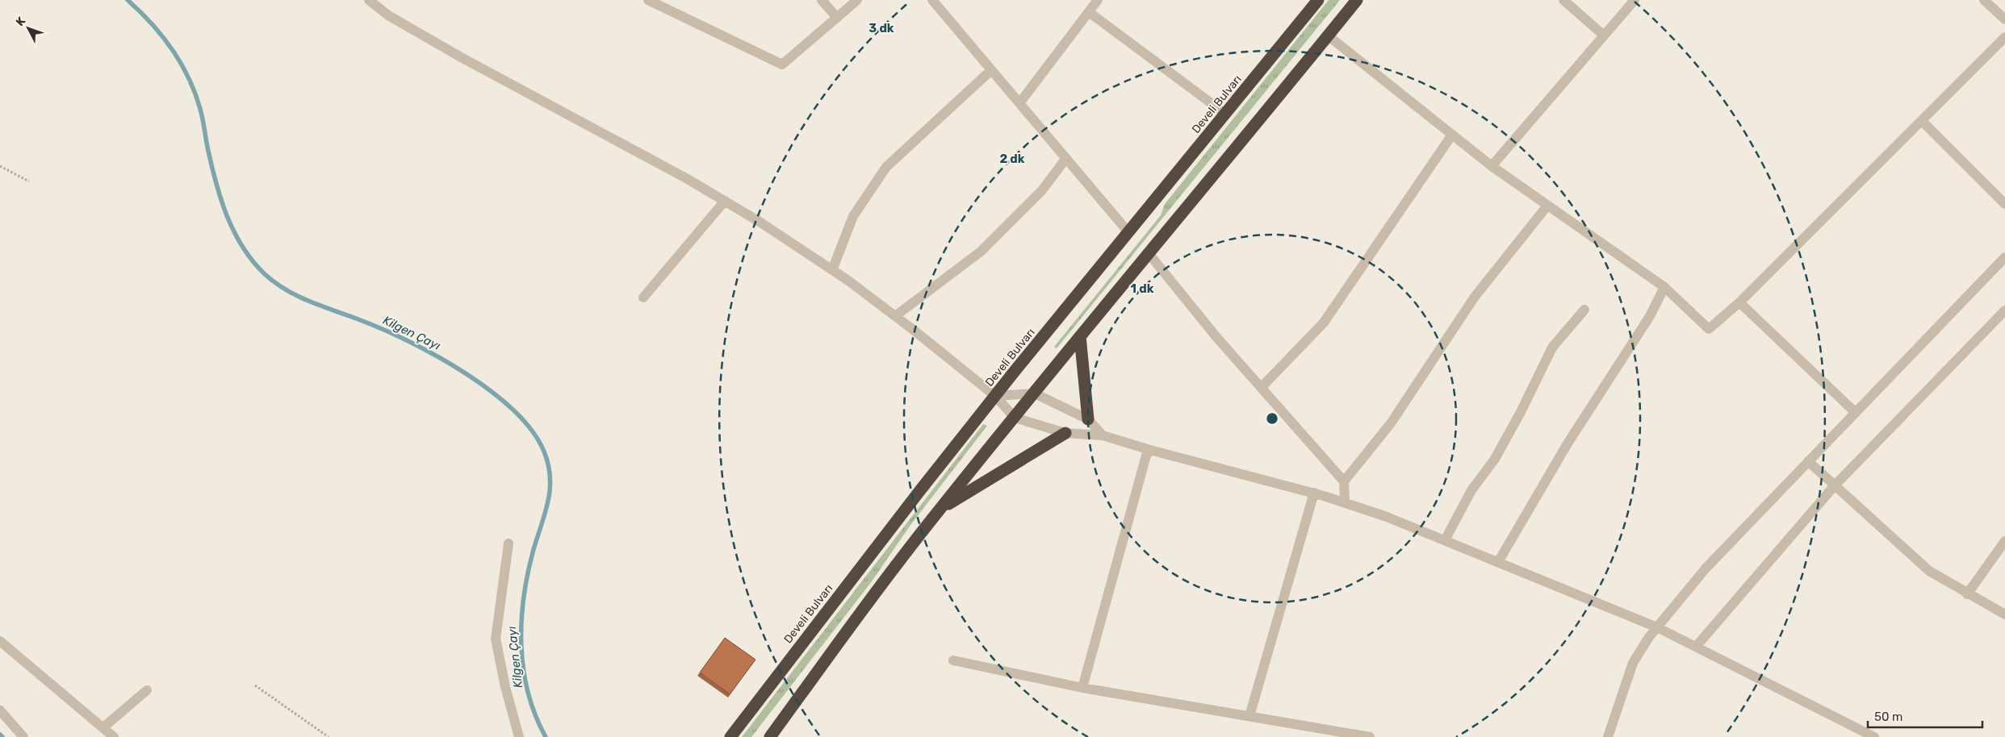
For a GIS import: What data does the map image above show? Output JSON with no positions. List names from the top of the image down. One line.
{"streets":{"highway":["Develi Bulvarı"]},"water":["Kilgen Çayı"],"scale_bar":"50 m","north":"top left","rings":["3 dk","2 dk","1 dk"]}
